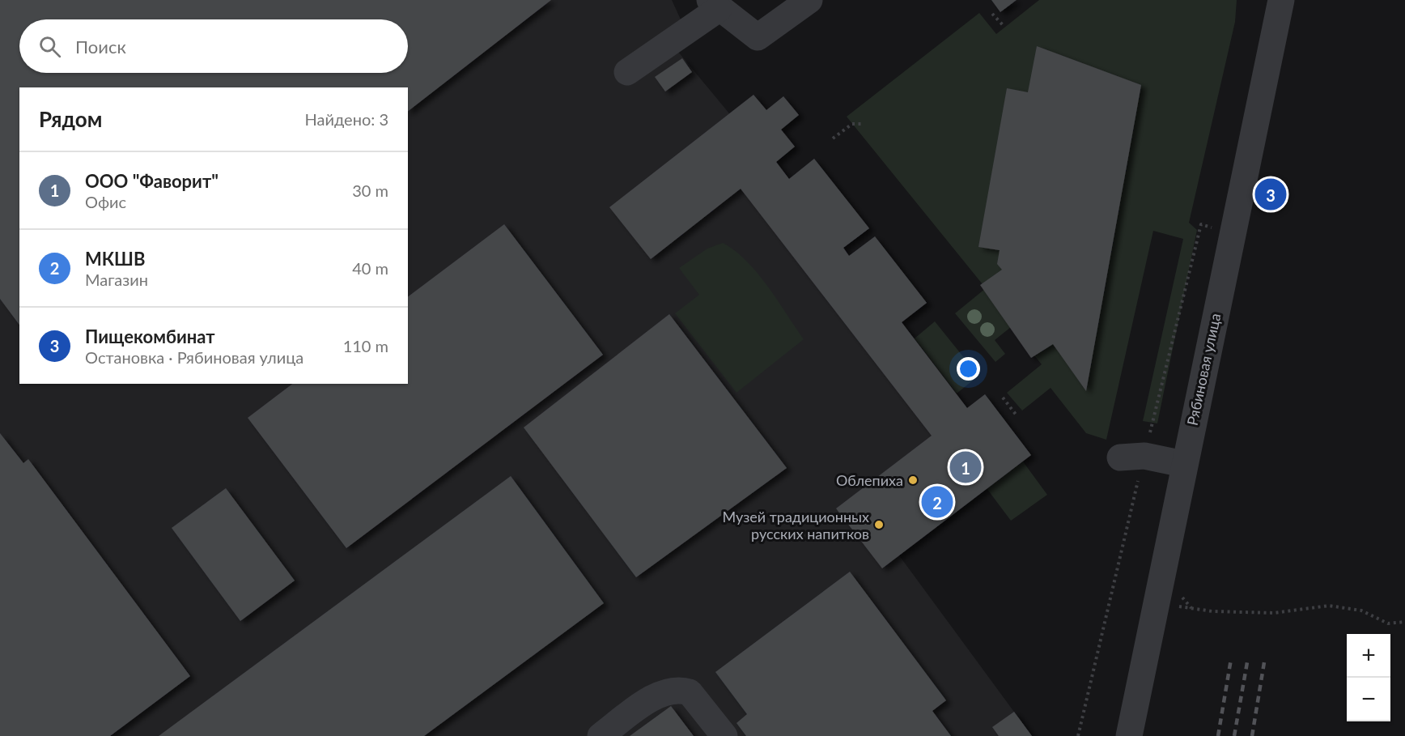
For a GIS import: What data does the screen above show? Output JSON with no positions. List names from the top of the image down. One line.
{"streets":{"street":["Рябиновая улица"]},"places":["Облепиха","Музей традиционных русских напитков"],"page":{"search":"Поиск","heading":["Рядом","Найдено: 3"],"list":[{"mark":"1","name":"ООО \"Фаворит\"","note":"Офис","value":"30 m"},{"mark":"2","name":"МКШВ","note":"Магазин","value":"40 m"},{"mark":"3","name":"Пищекомбинат","note":"Остановка · Рябиновая улица","value":"110 m"}],"pins":["3","1","2"],"map_buttons":["+","−"]}}
